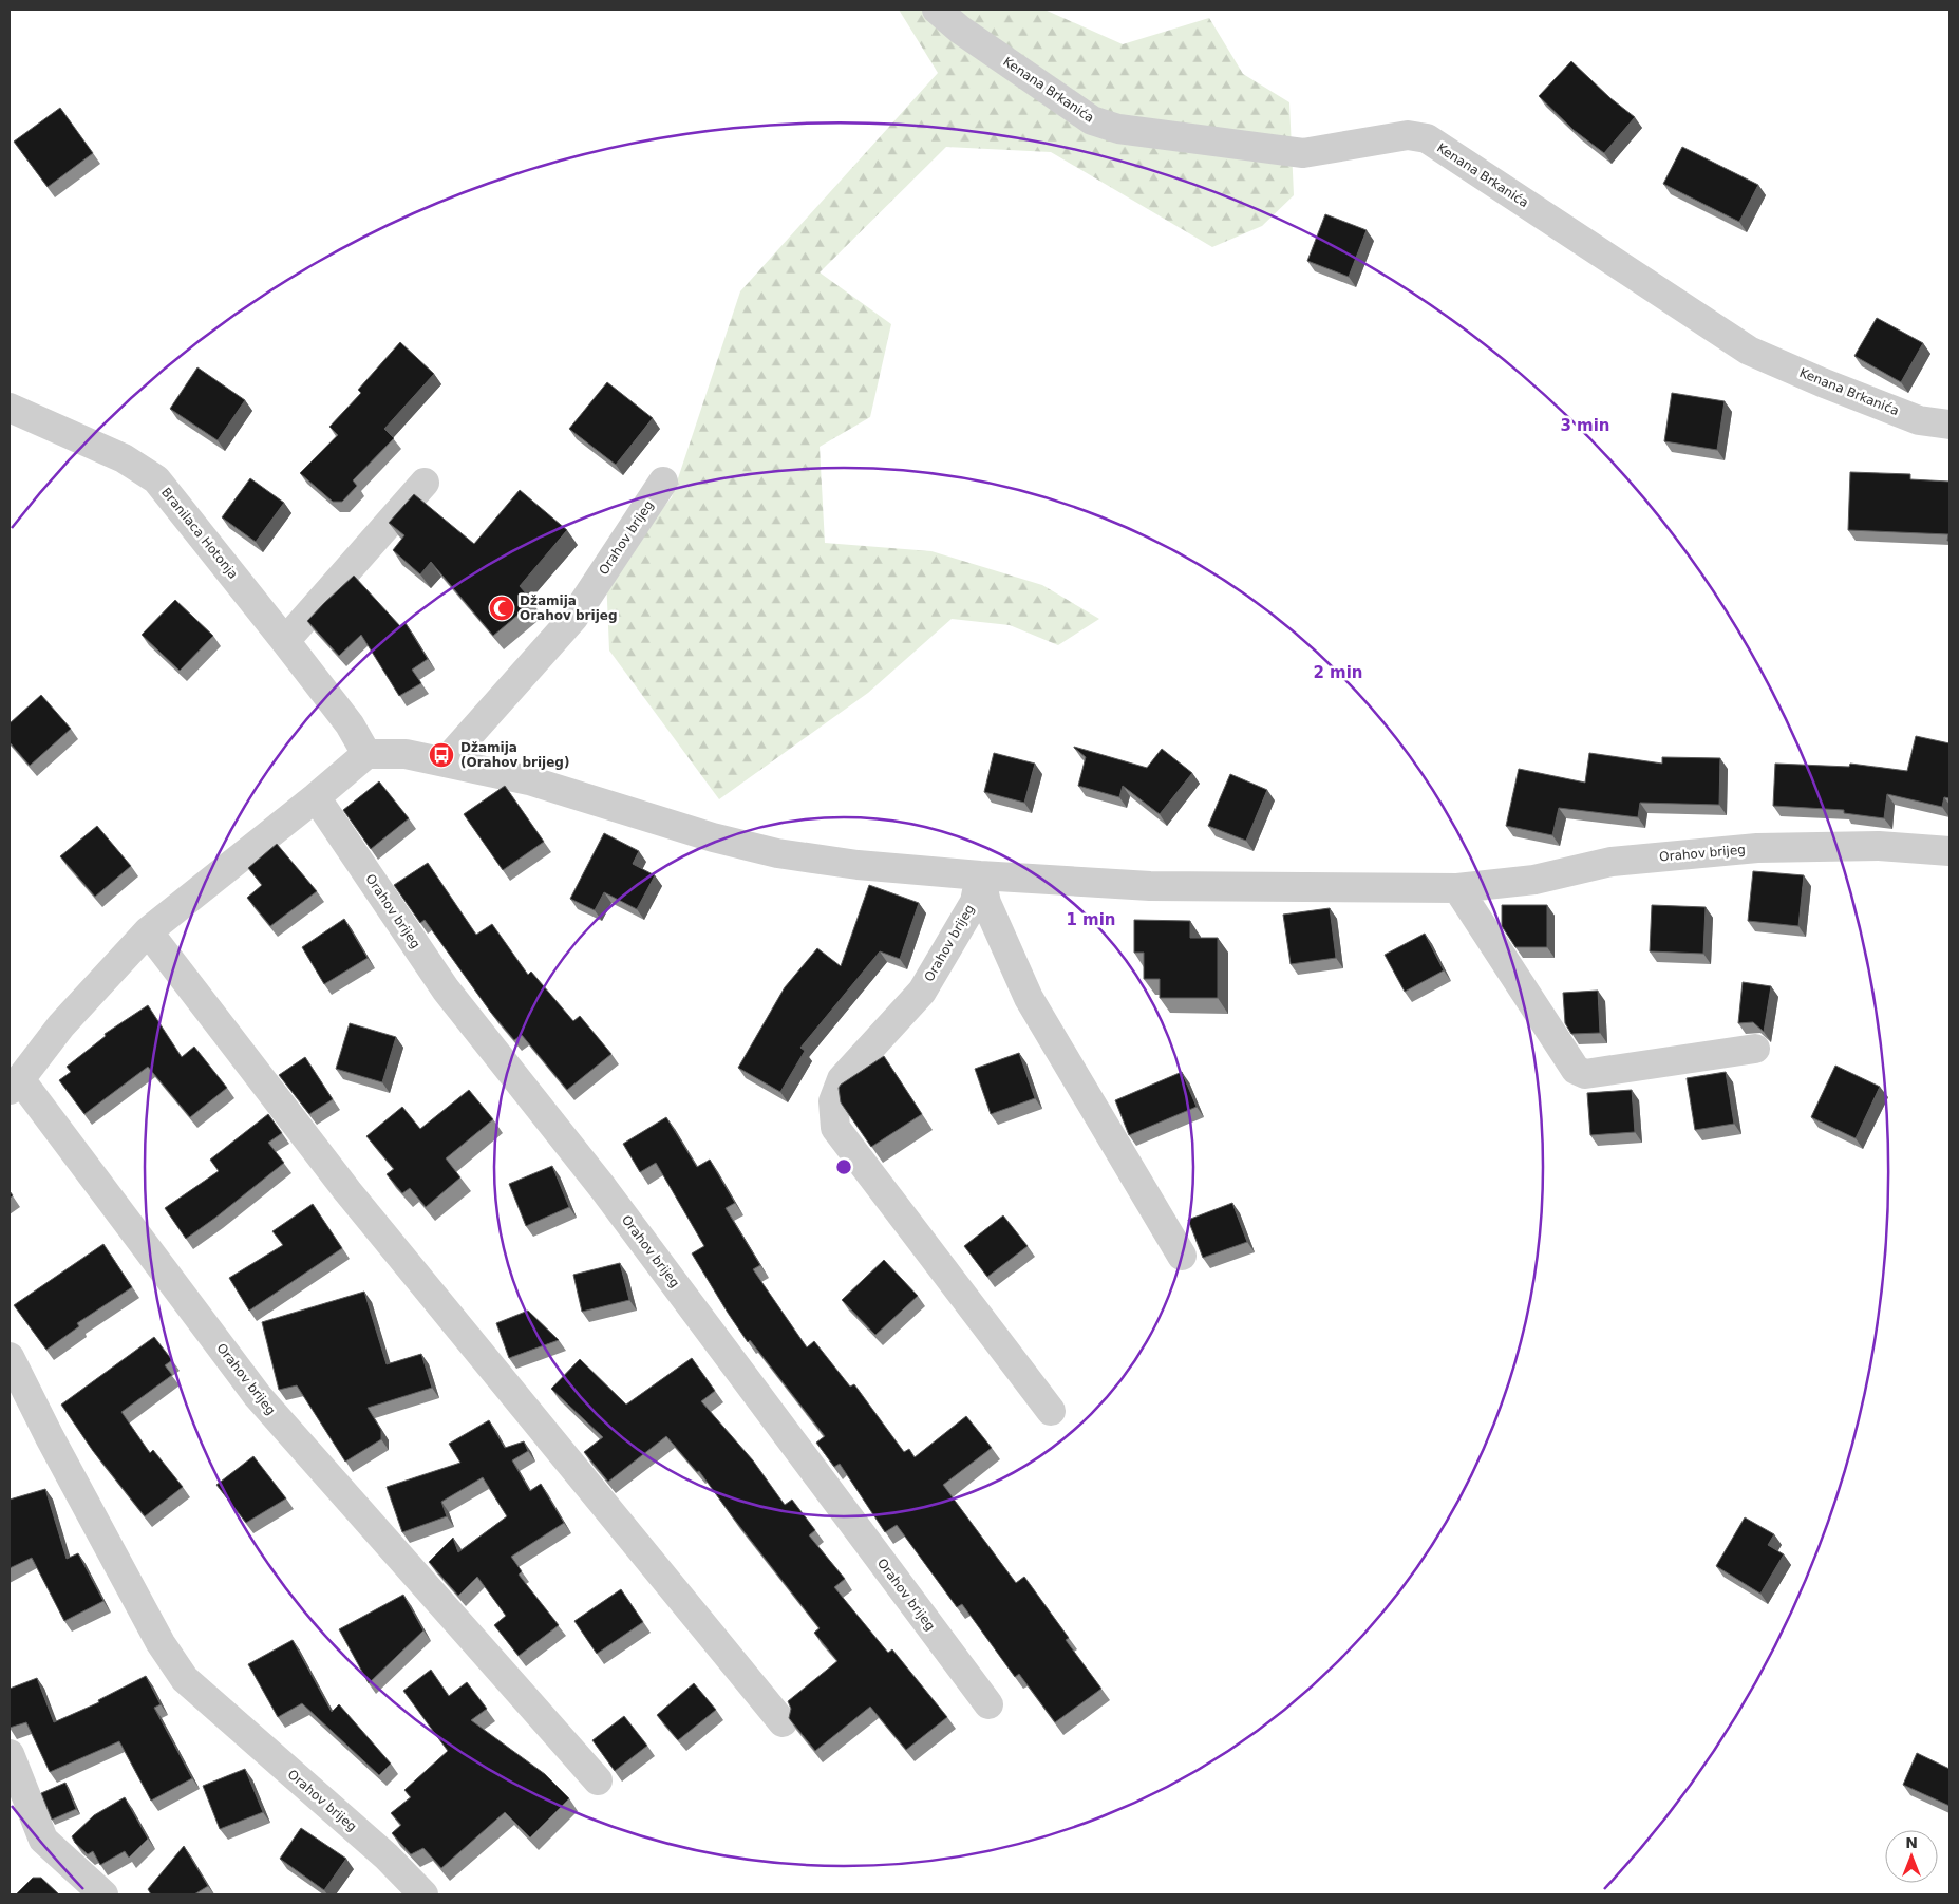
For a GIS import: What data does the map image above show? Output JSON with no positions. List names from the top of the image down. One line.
{"streets":{"street":["Kenana Brkanića","Branilaca Hotonja","Orahov brijeg"]},"crossings":[["Branilaca Hotonja","Orahov brijeg"]],"places":{"mosque":["Džamija Orahov brijeg"],"bus stop":["Džamija (Orahov brijeg)"]},"north":"top","rings":["3 min","2 min","1 min"]}
